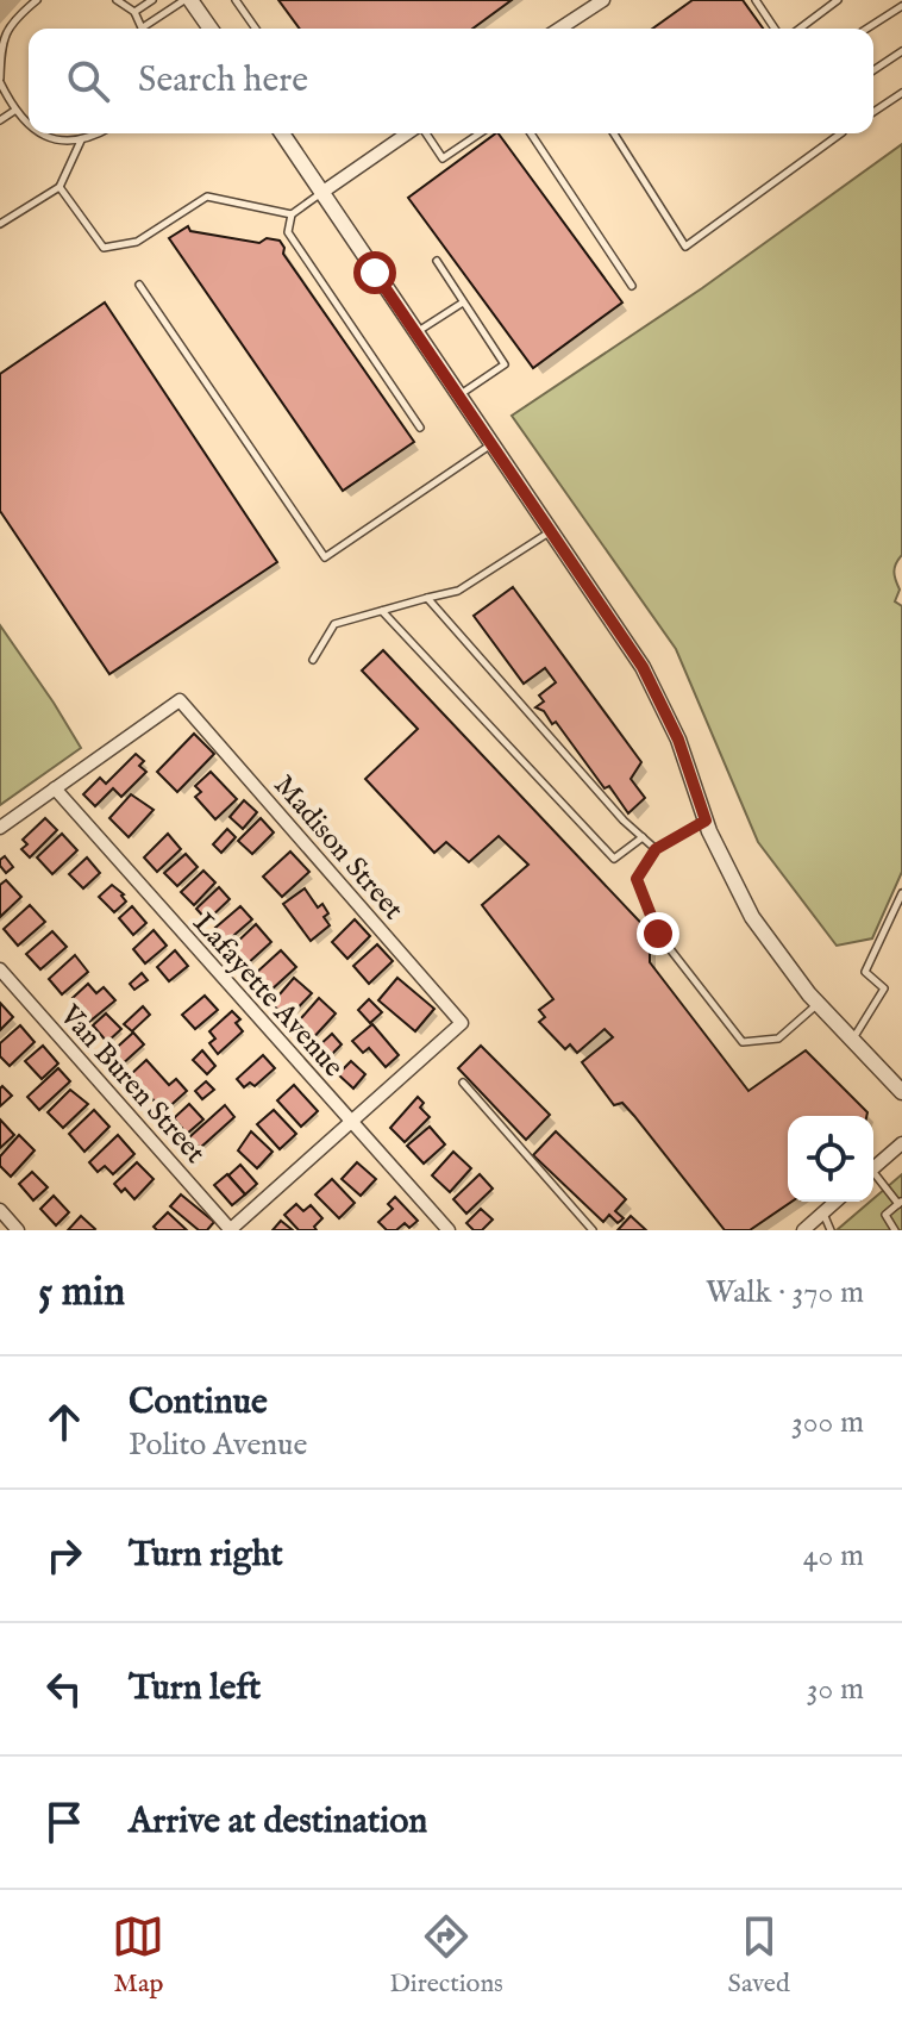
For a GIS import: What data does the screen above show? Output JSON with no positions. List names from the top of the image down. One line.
{"streets":{"street":["Madison Street","Lafayette Avenue","Van Buren Street"]},"crossings":[["Madison Street","Lafayette Avenue"]],"page":{"search":"Search here","heading":["5 min","Walk · 370 m"],"list":[["Continue","Polito Avenue","300 m"],["Turn right","40 m"],["Turn left","30 m"],"Arrive at destination"],"nav":["Map","Directions","Saved"]}}
